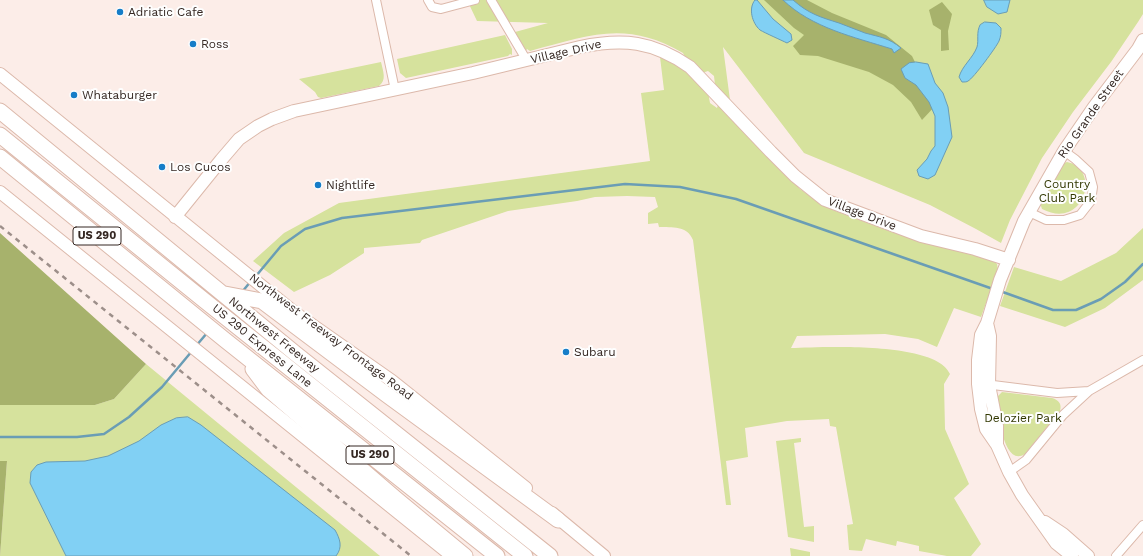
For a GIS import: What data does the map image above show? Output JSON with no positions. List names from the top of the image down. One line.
{"streets":{"highway":["US 290","Northwest Freeway","US 290 Express Lane"],"street":["Village Drive","Rio Grande Street","Northwest Freeway Frontage Road"]},"crossings":[["Village Drive","Rio Grande Street"],["Village Drive","Northwest Freeway Frontage Road"]],"parks":["Country Club Park","Delozier Park"],"places":["Adriatic Cafe","Ross","Whataburger","Los Cucos","Nightlife","Subaru"]}
